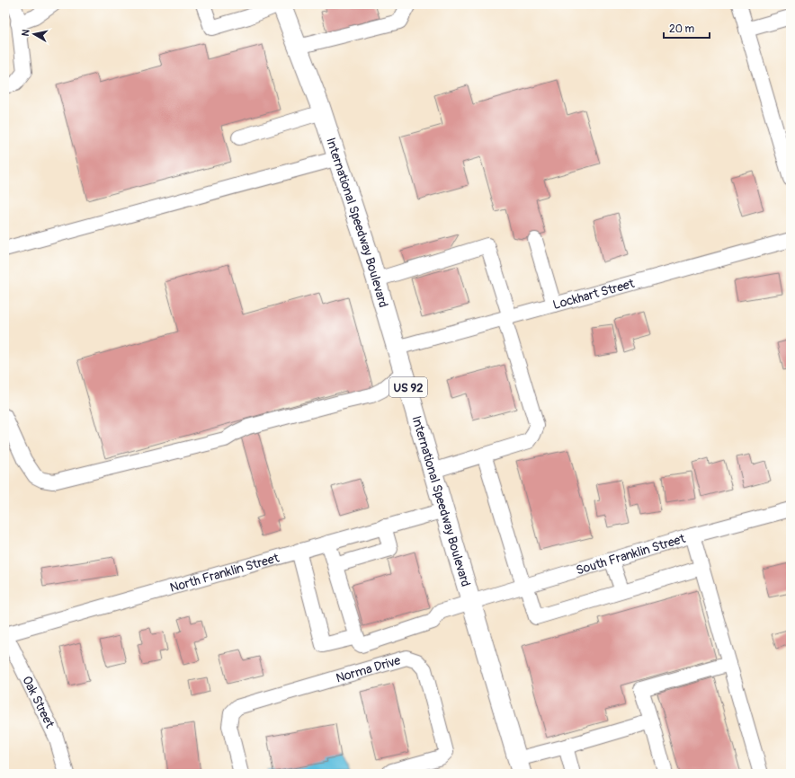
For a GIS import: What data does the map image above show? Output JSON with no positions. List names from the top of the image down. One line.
{"streets":{"main road":["International Speedway Boulevard","US 92"],"street":["Lockhart Street","South Franklin Street","North Franklin Street","Norma Drive","Oak Street"]},"crossings":[["International Speedway Boulevard","Lockhart Street"],["International Speedway Boulevard","South Franklin Street"],["International Speedway Boulevard","North Franklin Street"],["North Franklin Street","Oak Street"]],"scale_bar":"20 m","north":"left"}
